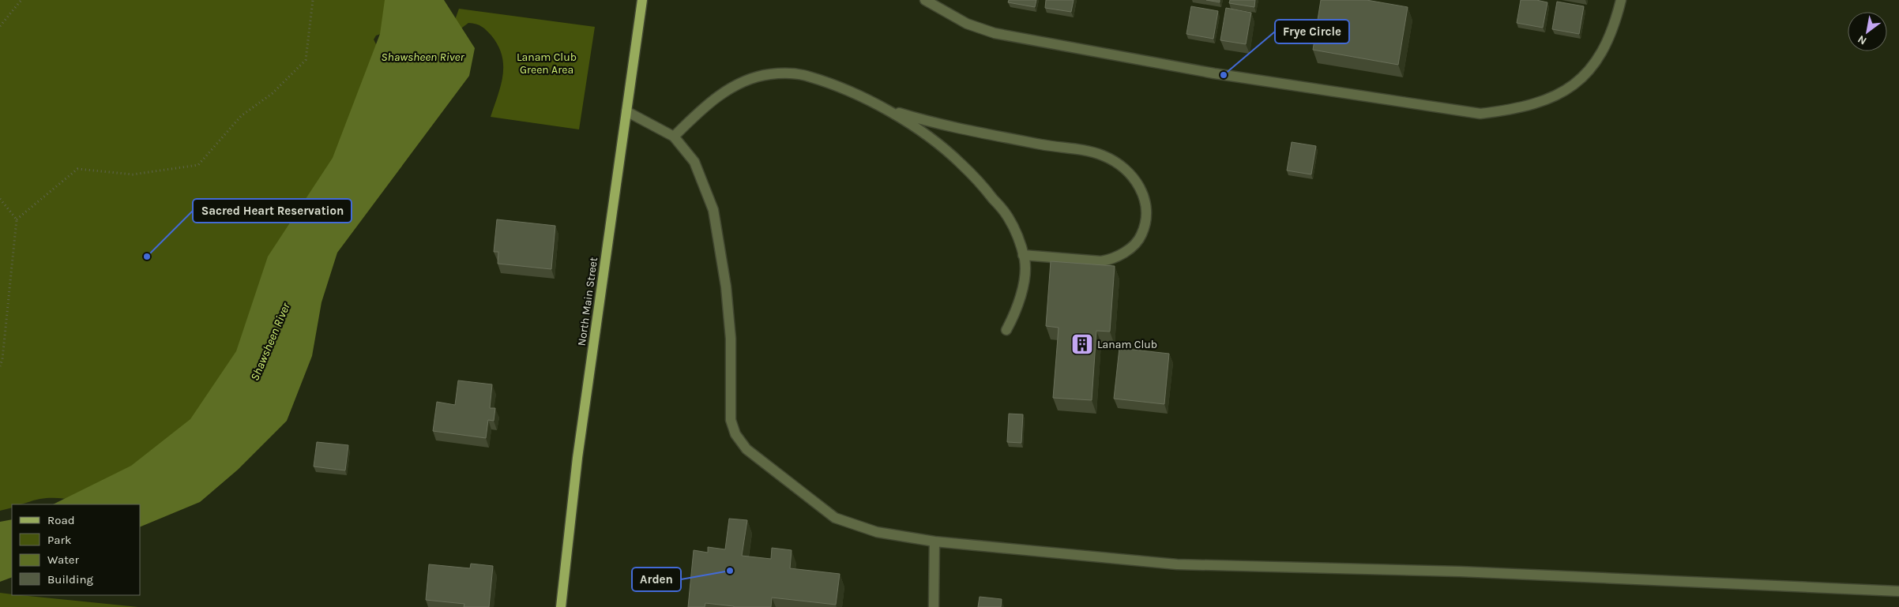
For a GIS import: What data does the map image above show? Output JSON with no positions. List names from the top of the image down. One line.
{"streets":{"main road":["North Main Street"]},"water":["Shawsheen River"],"parks":["Lanam Club Green Area"],"places":{"other":["Frye Circle","Sacred Heart Reservation","Arden"],"building":["Lanam Club"]},"legend":["Road","Park","Water","Building"],"north":"bottom left"}
